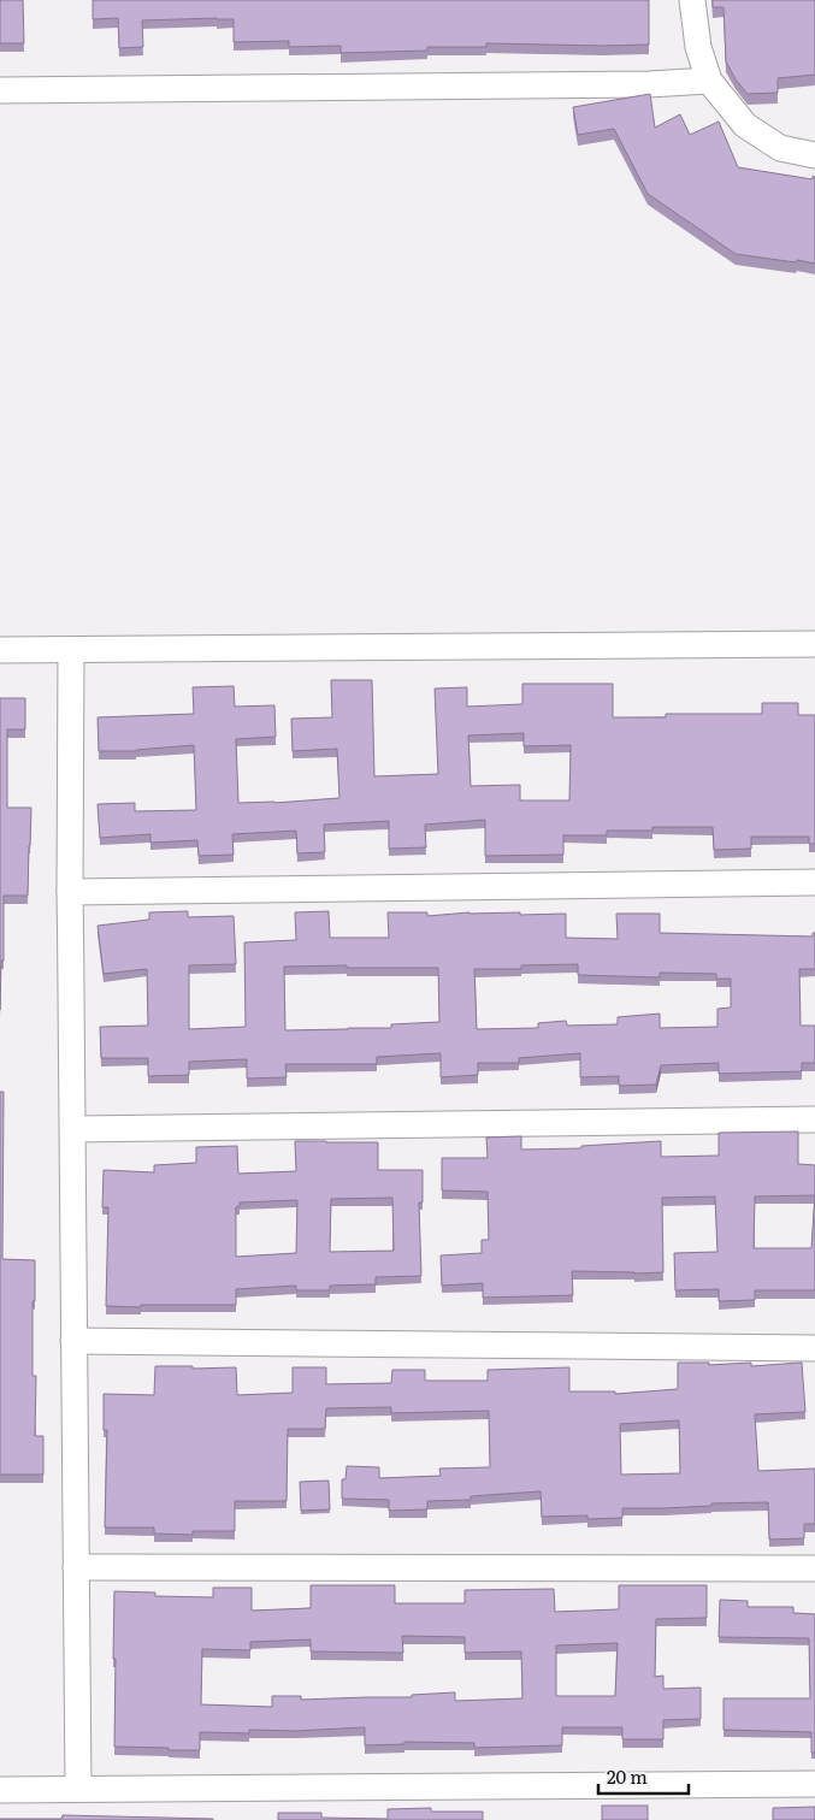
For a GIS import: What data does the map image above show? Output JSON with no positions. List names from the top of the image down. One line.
{"scale_bar":"20 m"}
